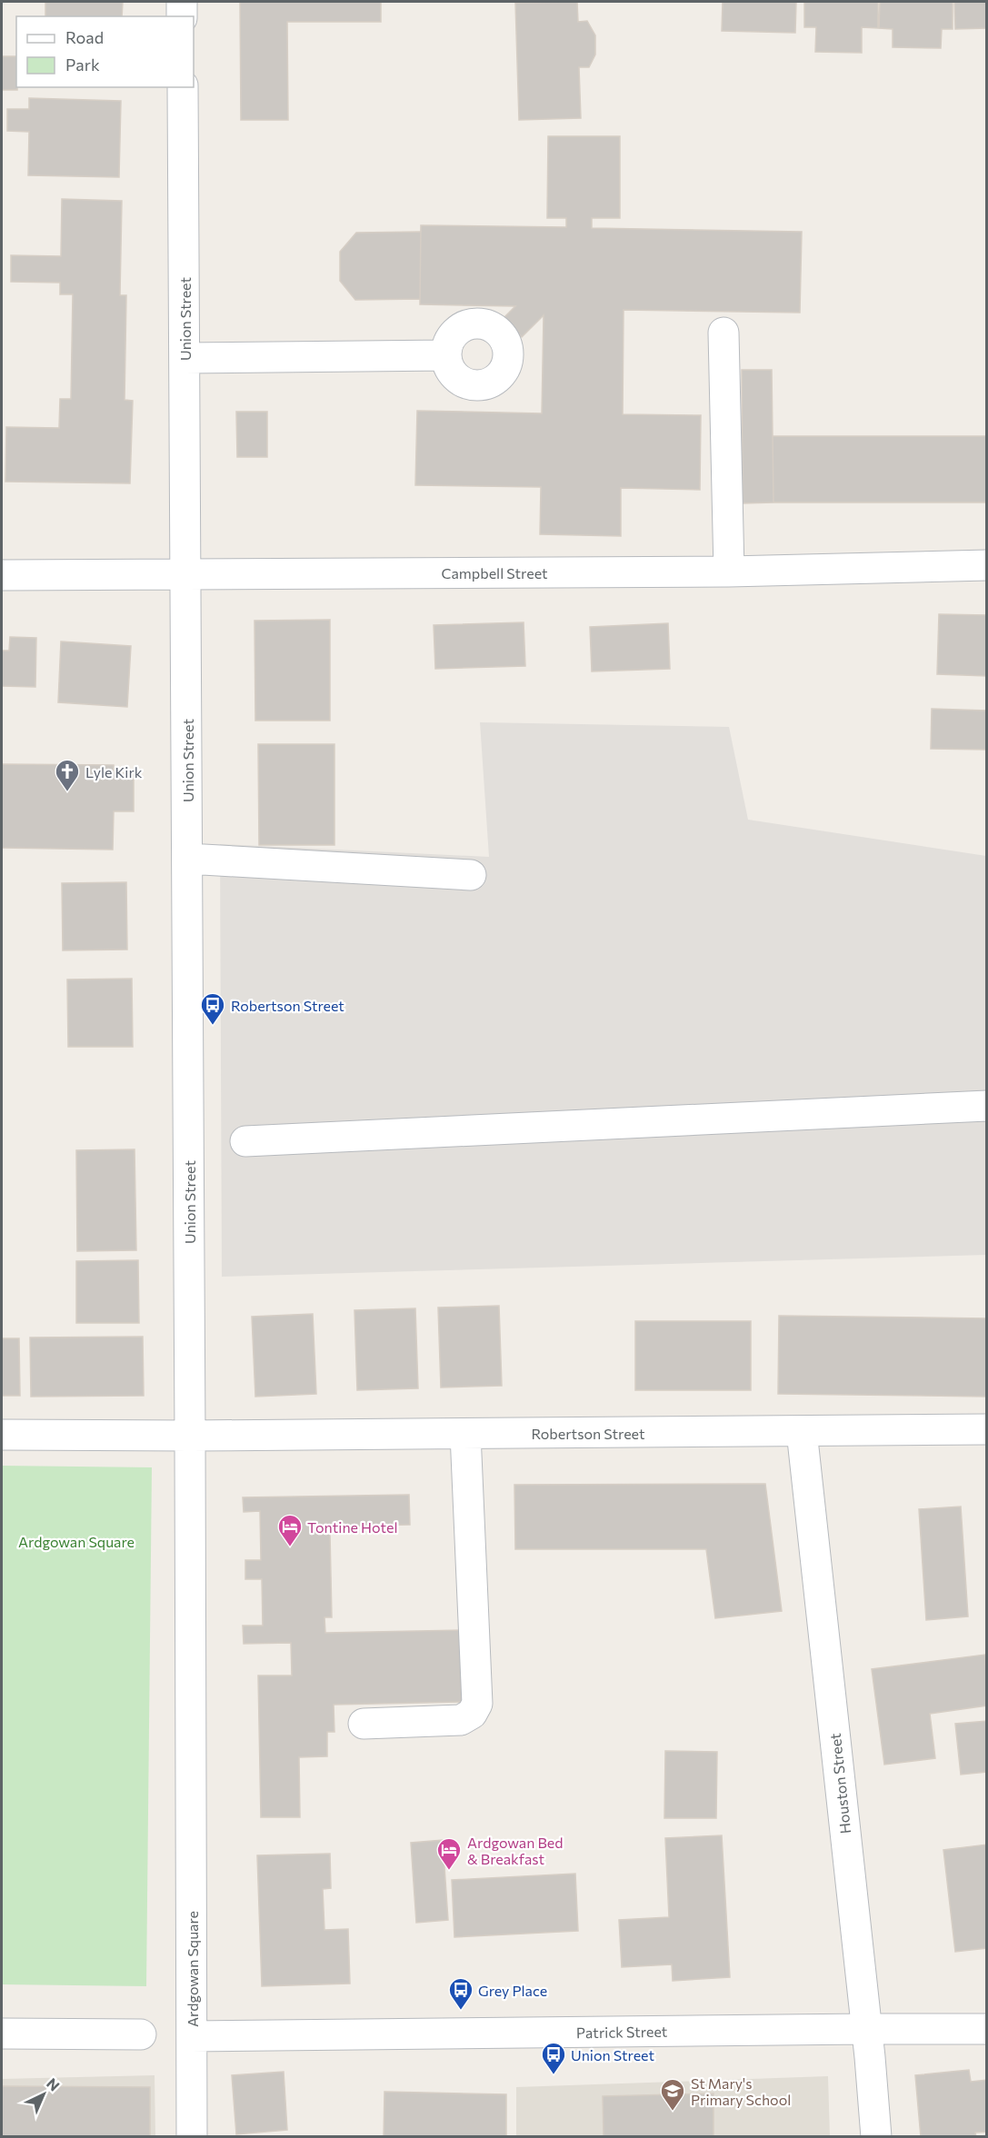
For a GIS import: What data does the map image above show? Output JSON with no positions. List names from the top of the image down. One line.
{"streets":{"street":["Union Street","Campbell Street","Robertson Street","Houston Street","Ardgowan Square","Patrick Street"]},"crossings":[["Union Street","Campbell Street"],["Union Street","Robertson Street"],["Union Street","Ardgowan Square"],["Robertson Street","Houston Street"],["Robertson Street","Ardgowan Square"],["Houston Street","Patrick Street"],["Ardgowan Square","Patrick Street"]],"parks":["Ardgowan Square"],"places":{"church":["Lyle Kirk"],"bus stop":["Robertson Street","Grey Place","Union Street"],"hotel":["Tontine Hotel","Ardgowan Bed & Breakfast"],"school or university":["St Mary's Primary School"]},"legend":["Road","Park"],"north":"top right"}
